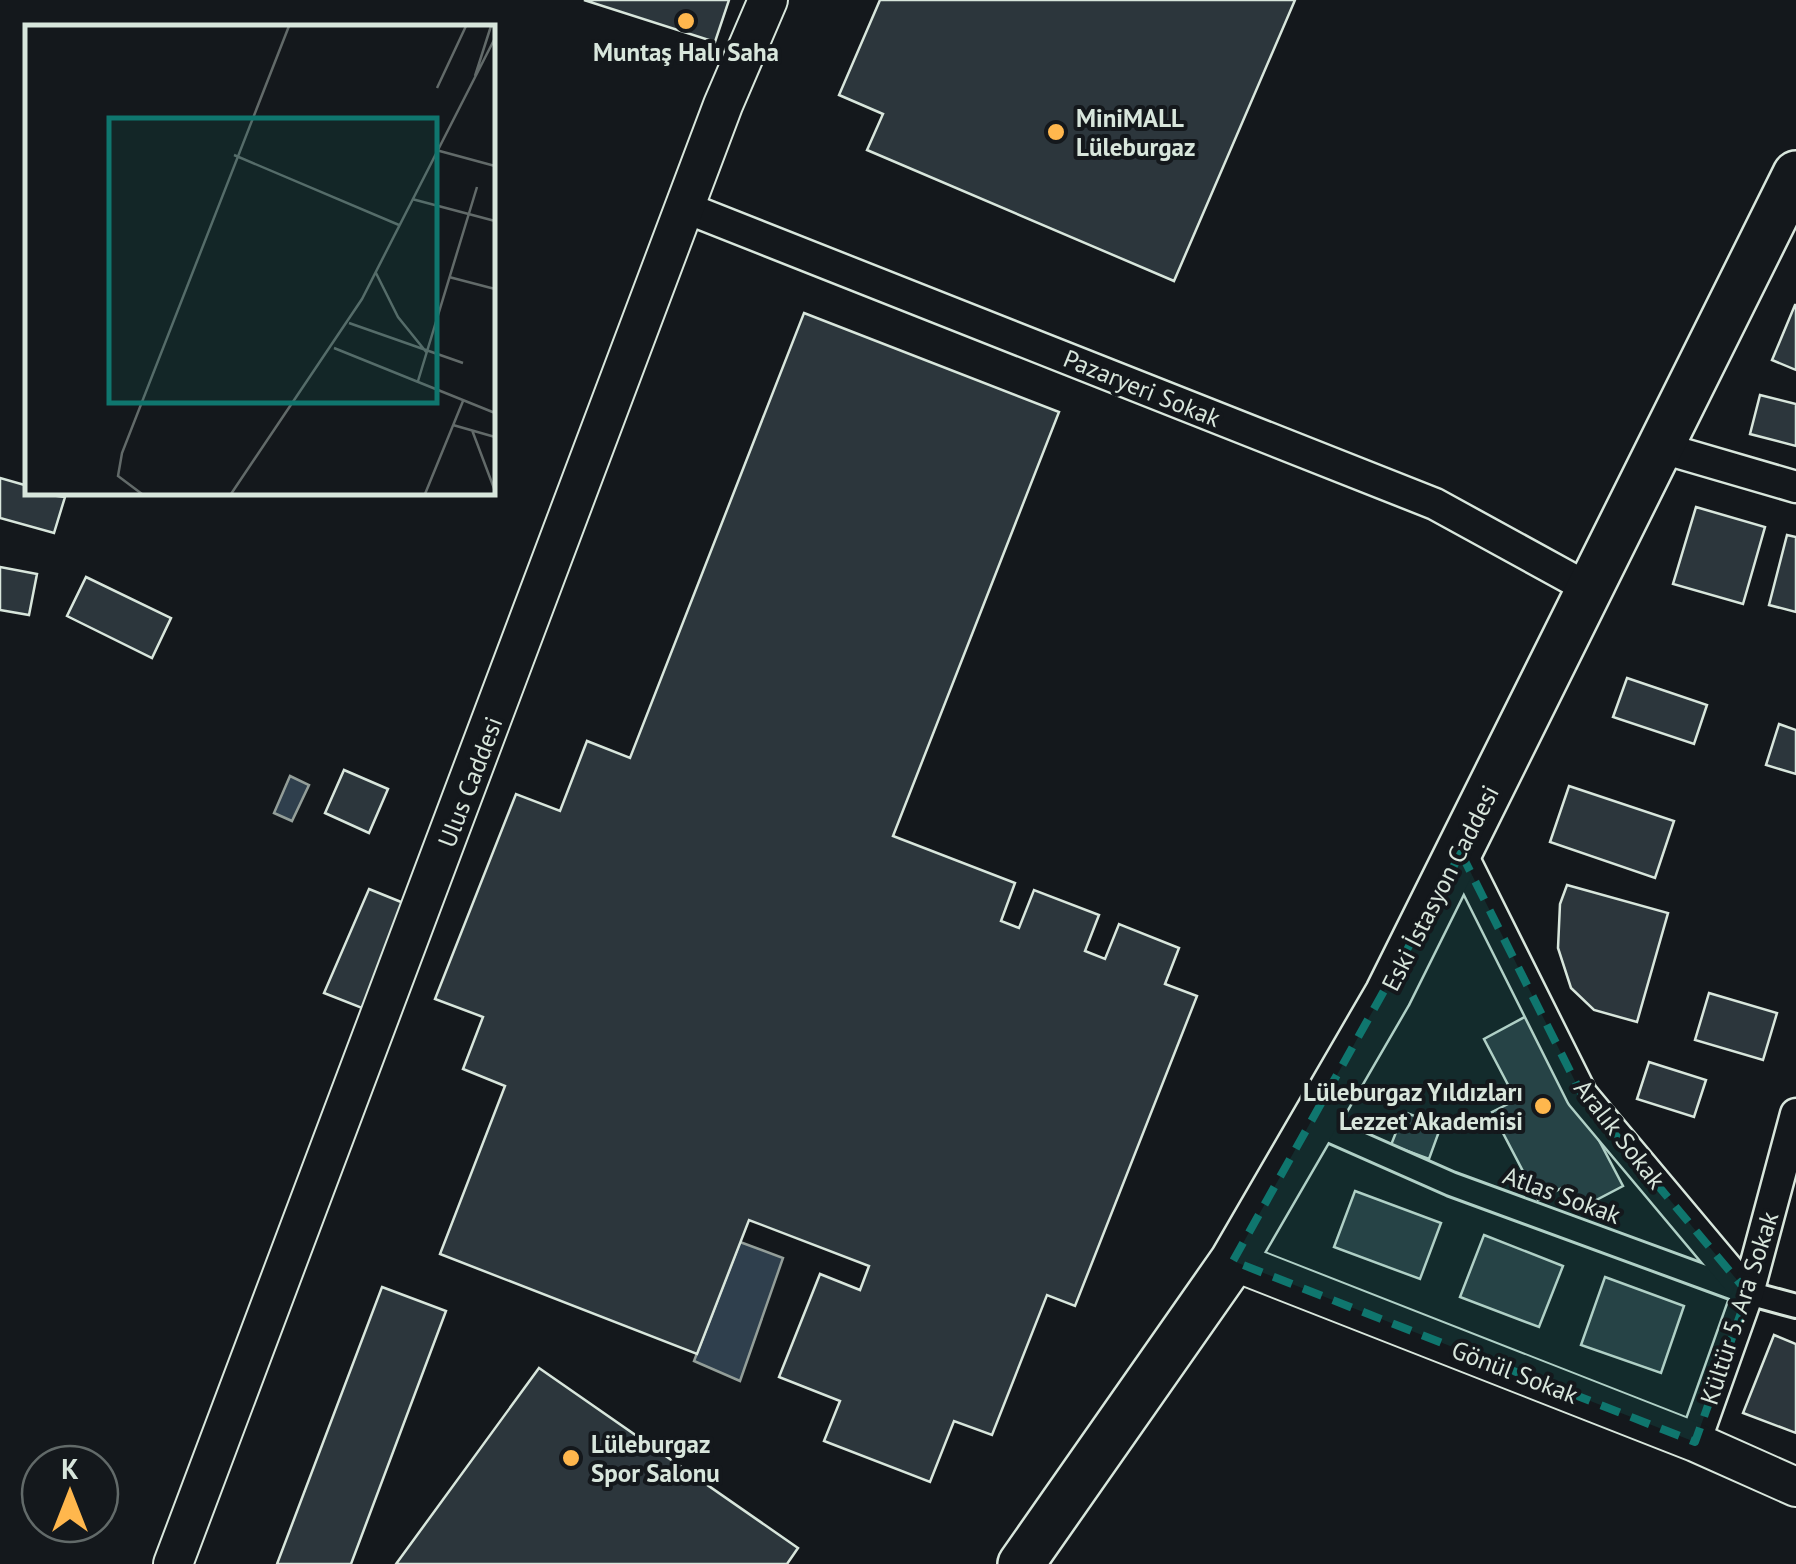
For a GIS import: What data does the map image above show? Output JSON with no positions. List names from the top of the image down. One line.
{"streets":{"main road":["Eski İstasyon Caddesi"],"street":["Pazaryeri Sokak","Ulus Caddesi","Aralık Sokak","Atlas Sokak","Kültür 5. Ara Sokak","Gönül Sokak"]},"crossings":[["Pazaryeri Sokak","Ulus Caddesi"],["Pazaryeri Sokak","Eski İstasyon Caddesi"],["Eski İstasyon Caddesi","Aralık Sokak"],["Eski İstasyon Caddesi","Atlas Sokak"],["Eski İstasyon Caddesi","Gönül Sokak"],["Aralık Sokak","Atlas Sokak"],["Aralık Sokak","Kültür 5. Ara Sokak"],["Atlas Sokak","Kültür 5. Ara Sokak"],["Kültür 5. Ara Sokak","Gönül Sokak"]],"places":["Muntaş Halı Saha","MiniMALL Lüleburgaz","Lüleburgaz Yıldızları Lezzet Akademisi","Lüleburgaz Spor Salonu"],"north":"top"}
